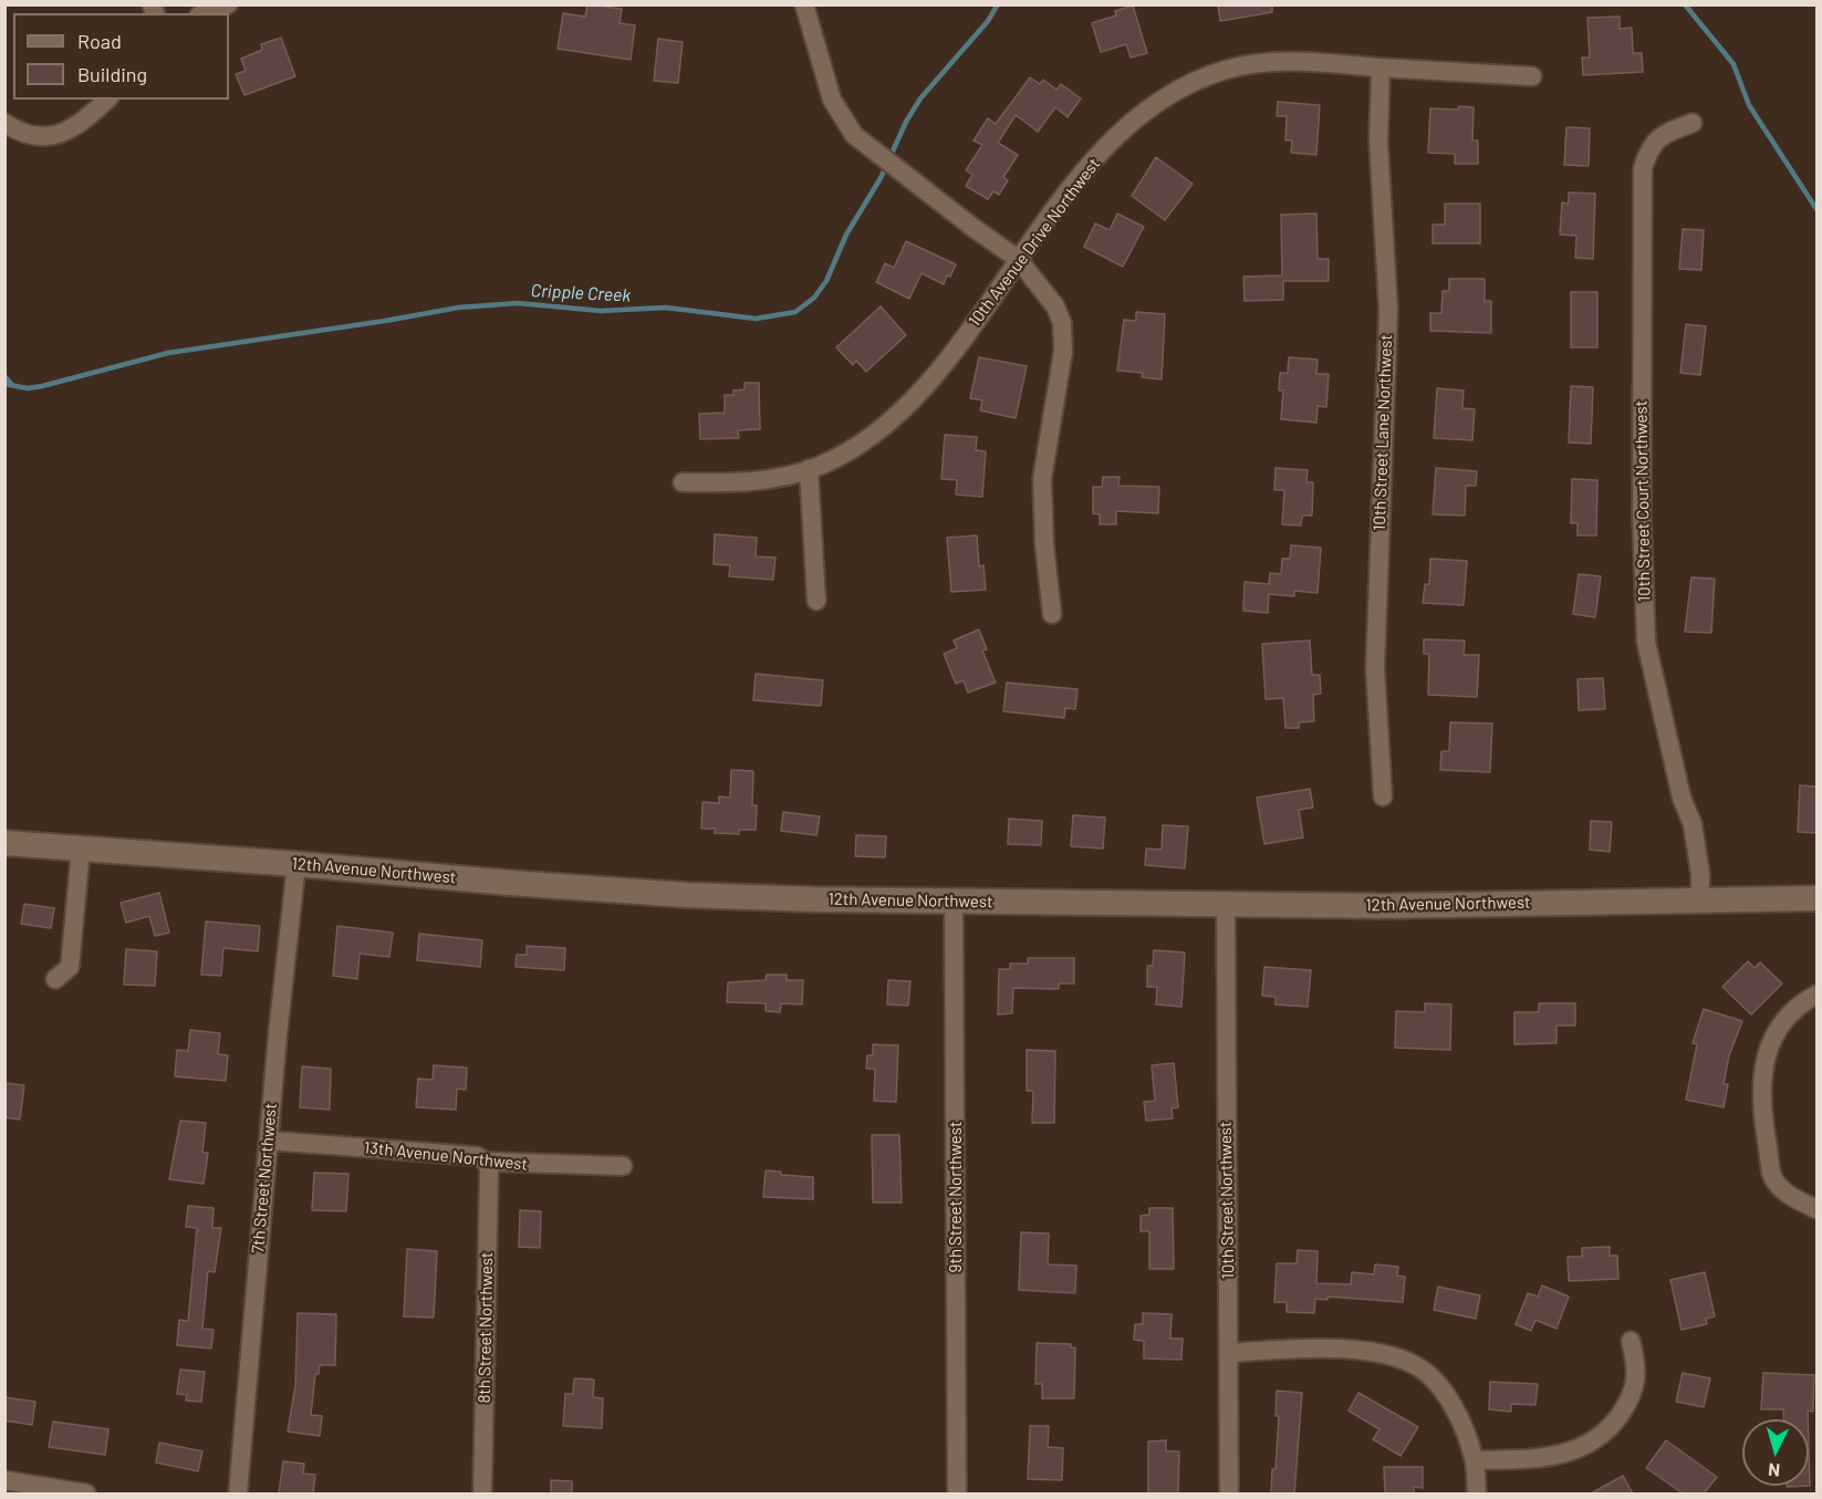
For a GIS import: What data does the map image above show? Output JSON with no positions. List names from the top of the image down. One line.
{"streets":{"main road":["12th Avenue Northwest"],"street":["10th Avenue Drive Northwest","10th Street Lane Northwest","10th Street Court Northwest","13th Avenue Northwest","7th Street Northwest","9th Street Northwest","10th Street Northwest","8th Street Northwest"]},"crossings":[["10th Avenue Drive Northwest","10th Street Lane Northwest"],["10th Street Court Northwest","12th Avenue Northwest"],["12th Avenue Northwest","7th Street Northwest"],["12th Avenue Northwest","9th Street Northwest"],["12th Avenue Northwest","10th Street Northwest"],["13th Avenue Northwest","7th Street Northwest"],["13th Avenue Northwest","8th Street Northwest"]],"water":["Cripple Creek"],"legend":["Road","Building"],"north":"bottom"}
